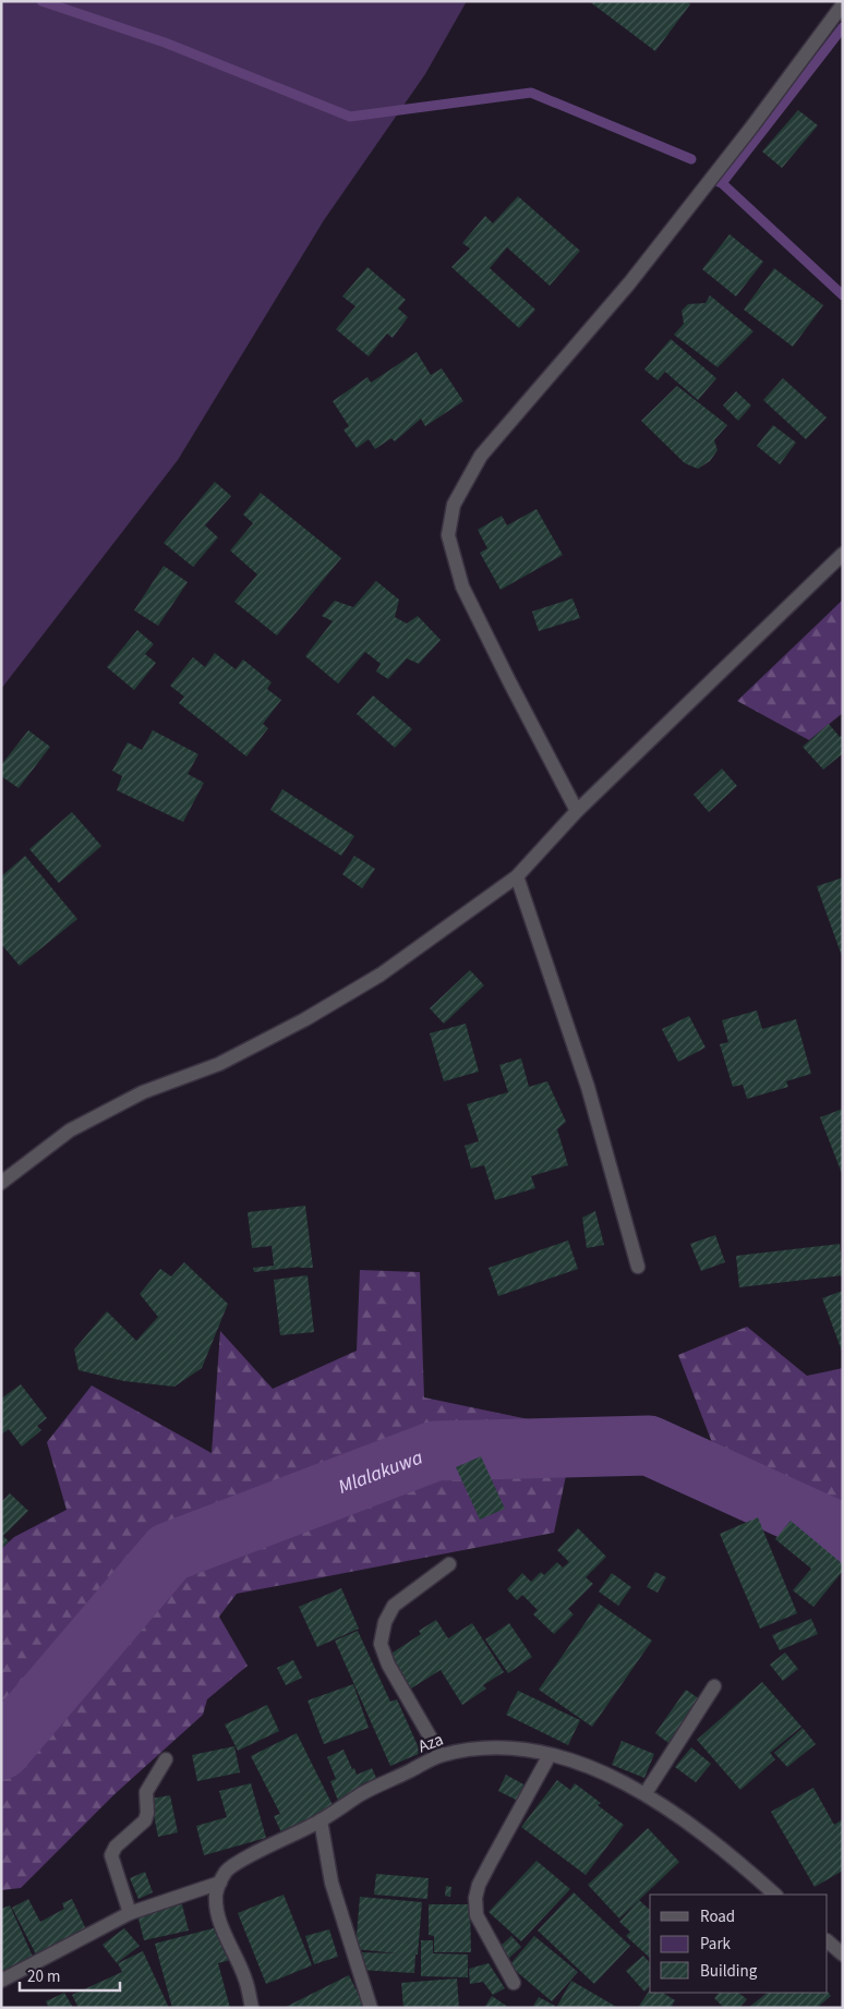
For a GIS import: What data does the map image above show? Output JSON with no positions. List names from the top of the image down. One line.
{"streets":{"street":["Aza"]},"water":["Mlalakuwa"],"legend":["Road","Park","Building"],"scale_bar":"20 m"}
